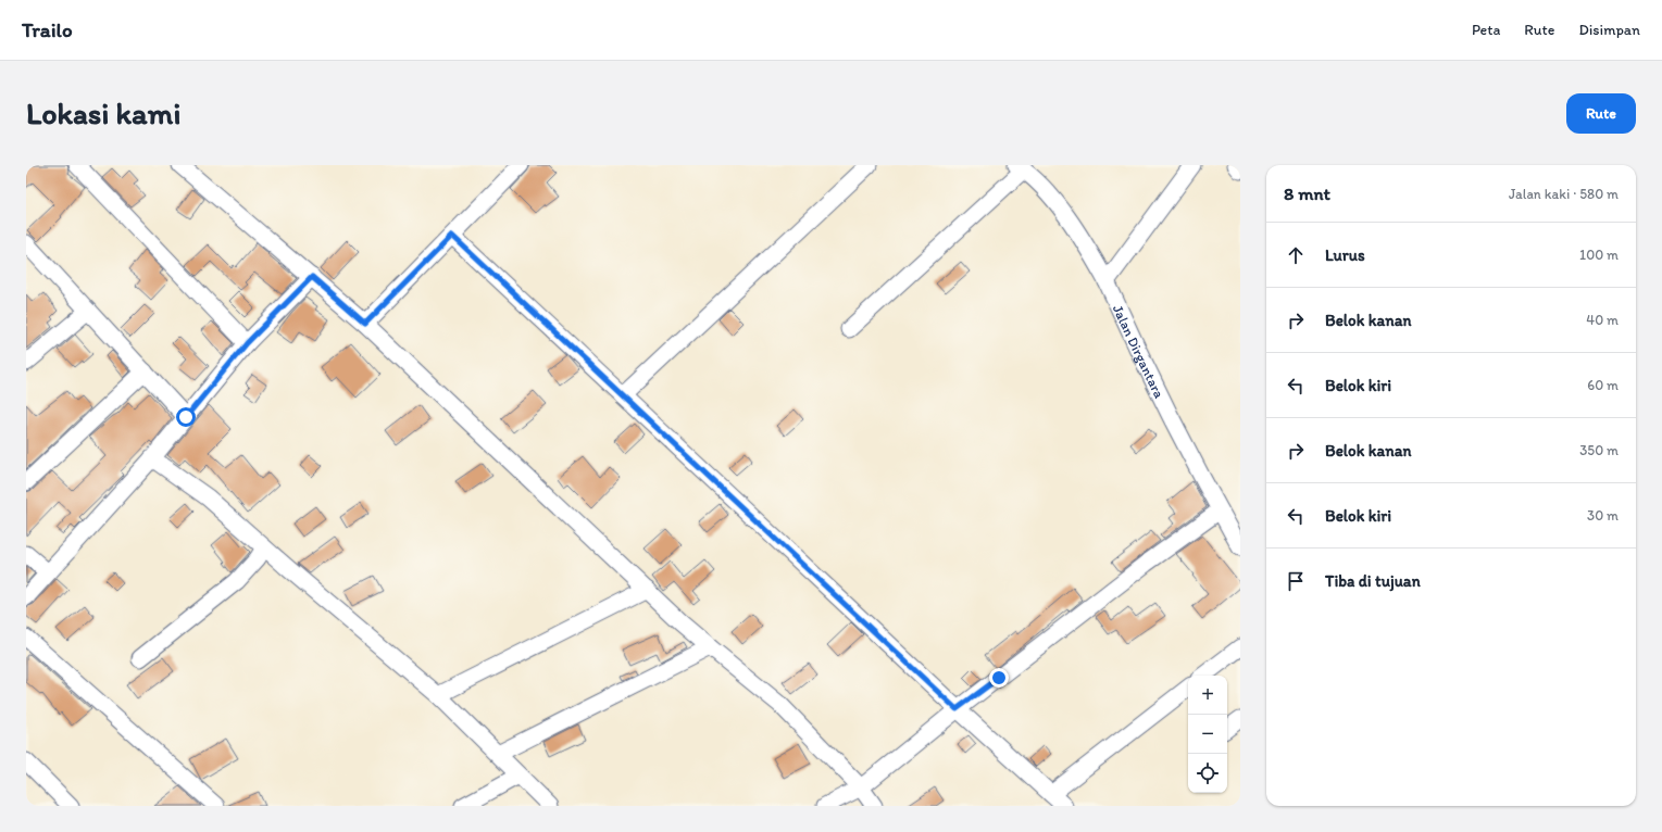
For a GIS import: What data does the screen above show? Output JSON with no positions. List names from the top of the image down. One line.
{"streets":{"street":["Jalan Dirgantara"]},"page":{"header":"Trailo","nav":["Peta","Rute","Disimpan"],"buttons":"Rute","title":"Lokasi kami","heading":["8 mnt","Jalan kaki · 580 m"],"list":[["Lurus","100 m"],["Belok kanan","40 m"],["Belok kiri","60 m"],["Belok kanan","350 m"],["Belok kiri","30 m"],"Tiba di tujuan"],"map_buttons":["+","−"]}}
